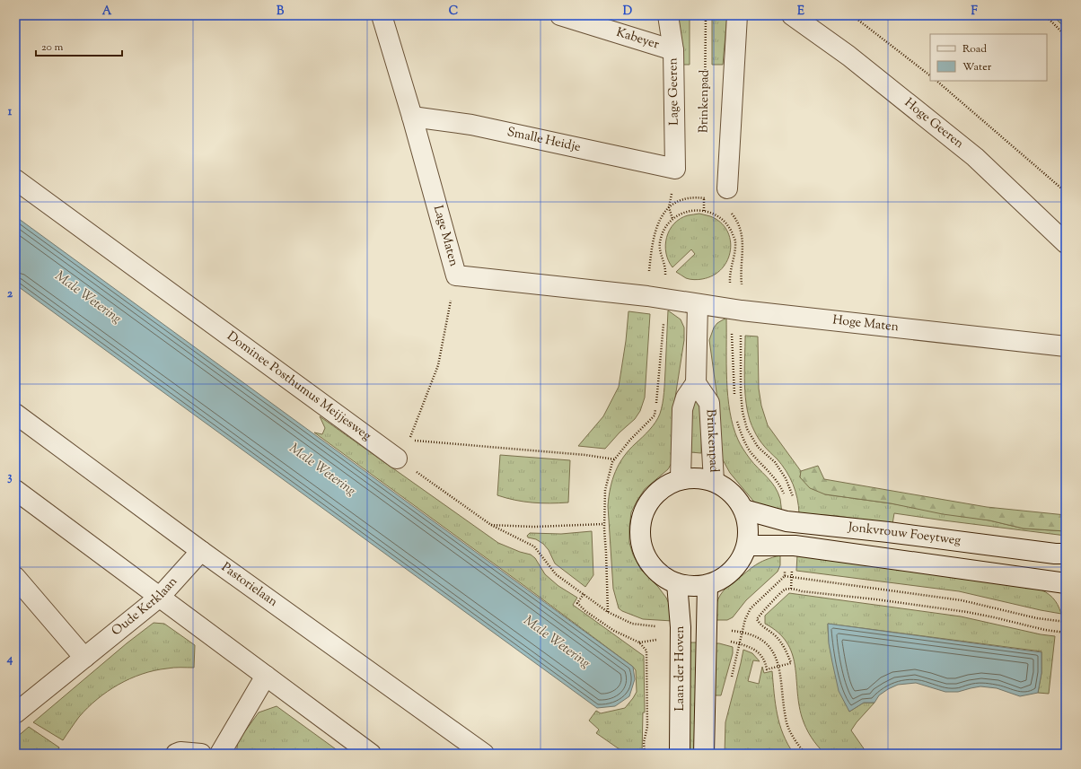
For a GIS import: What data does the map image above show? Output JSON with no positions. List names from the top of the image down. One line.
{"streets":{"street":["Kabeyer","Lage Geeren","Brinkenpad","Hoge Geeren","Smalle Heidje","Lage Maten","Hoge Maten","Dominee Posthumus Meijjesweg","Jonkvrouw Foeytweg","Pastorielaan","Oude Kerklaan","Laan der Hoven"]},"crossings":[["Kabeyer","Lage Geeren"],["Lage Geeren","Smalle Heidje"],["Brinkenpad","Jonkvrouw Foeytweg"],["Brinkenpad","Laan der Hoven"],["Smalle Heidje","Lage Maten"],["Lage Maten","Hoge Maten"],["Jonkvrouw Foeytweg","Laan der Hoven"],["Pastorielaan","Oude Kerklaan"]],"water":["Male Wetering"],"legend":["Road","Water"],"scale_bar":"20 m","grid":{"columns":["A","B","C","D","E","F"],"rows":["1","2","3","4"]}}
